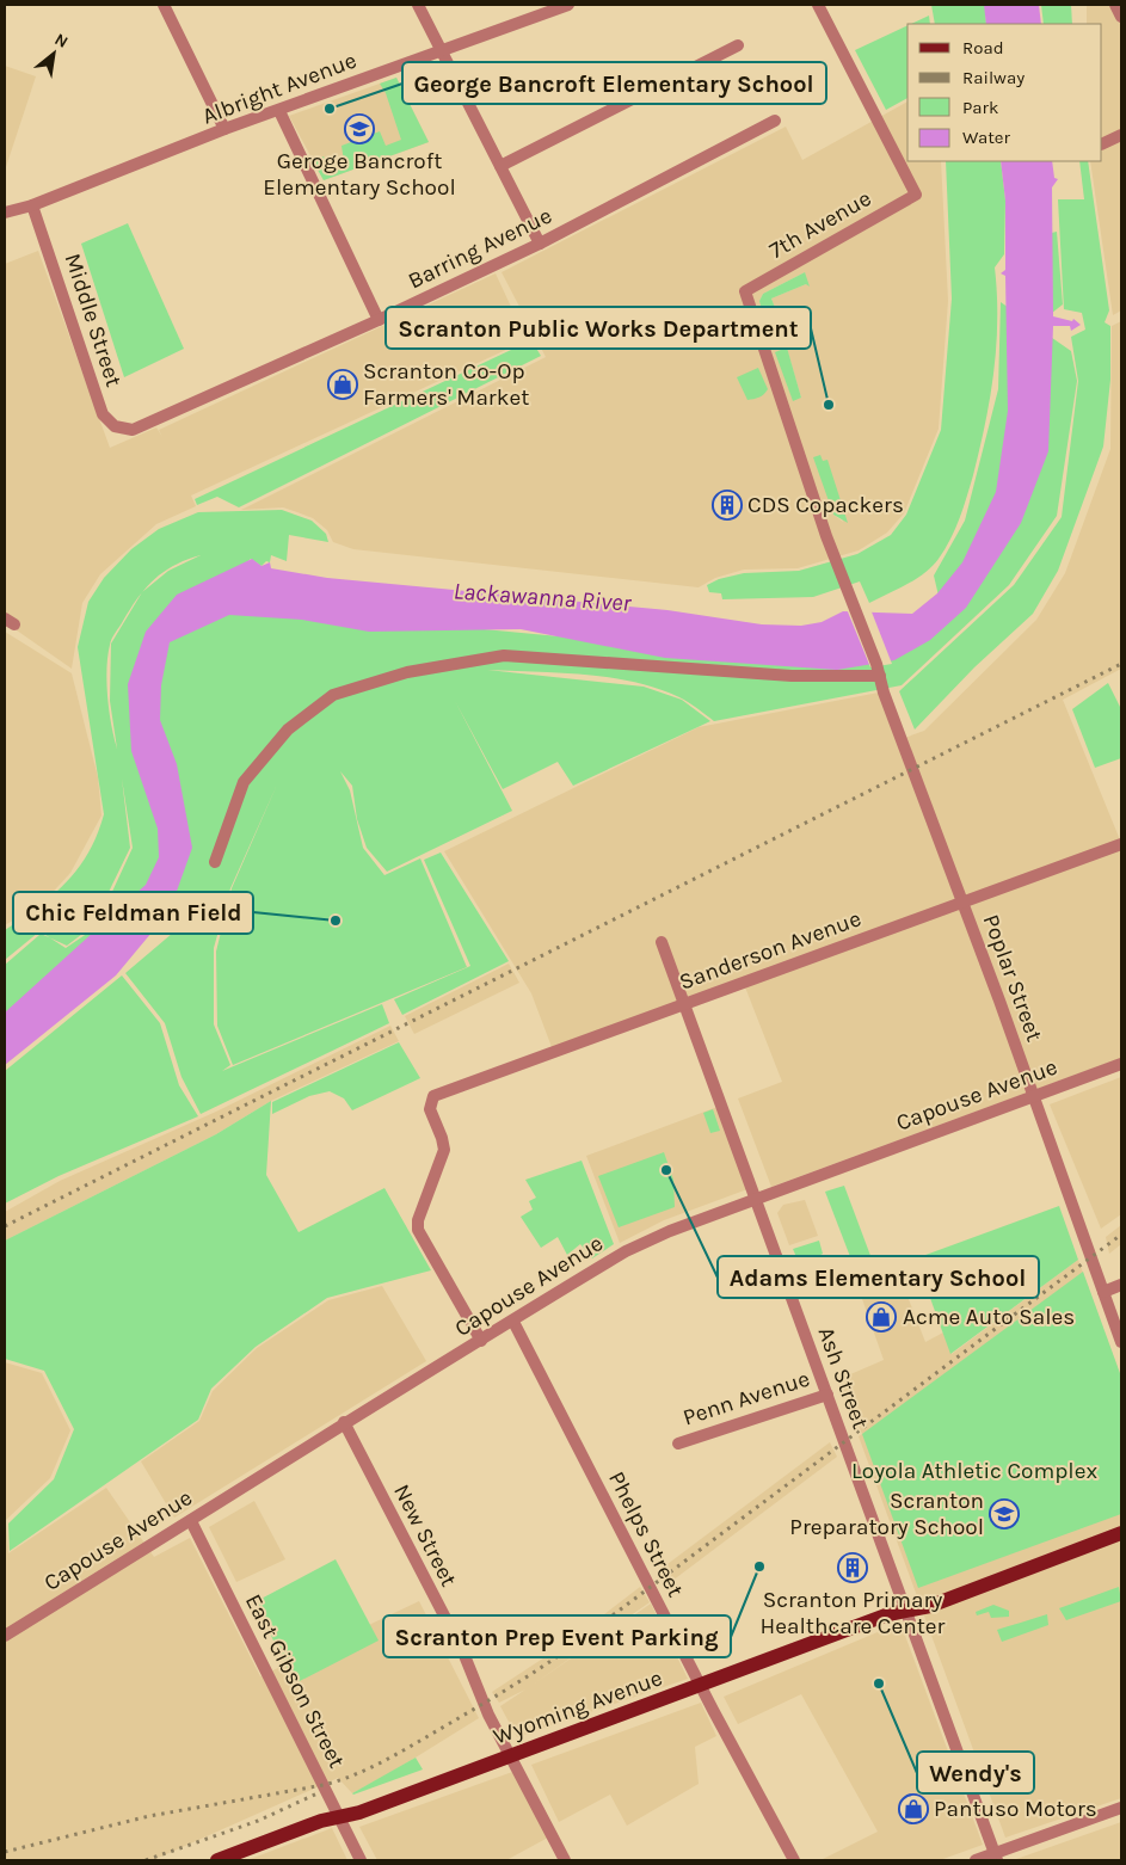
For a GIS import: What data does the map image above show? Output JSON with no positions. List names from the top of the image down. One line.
{"streets":{"main road":["Wyoming Avenue"],"street":["Albright Avenue","7th Avenue","Barring Avenue","Middle Street","Sanderson Avenue","Poplar Street","Capouse Avenue","Ash Street","Penn Avenue","Phelps Street","New Street","East Gibson Street"]},"crossings":[["Albright Avenue","Middle Street"],["7th Avenue","Poplar Street"],["Barring Avenue","Middle Street"],["Sanderson Avenue","Poplar Street"],["Sanderson Avenue","Capouse Avenue"],["Sanderson Avenue","Ash Street"],["Poplar Street","Capouse Avenue"],["Capouse Avenue","Ash Street"],["Capouse Avenue","Phelps Street"],["Capouse Avenue","New Street"],["Capouse Avenue","East Gibson Street"],["Ash Street","Penn Avenue"],["Ash Street","Wyoming Avenue"],["Phelps Street","Wyoming Avenue"],["New Street","Wyoming Avenue"],["East Gibson Street","Wyoming Avenue"]],"water":["Lackawanna River"],"parks":["Loyola Athletic Complex"],"places":{"other":["George Bancroft Elementary School","Scranton Public Works Department","Chic Feldman Field","Adams Elementary School","Scranton Prep Event Parking","Wendy's"],"school or university":["Geroge Bancroft Elementary School","Scranton Preparatory School"],"shop":["Scranton Co-Op Farmers' Market","Acme Auto Sales","Pantuso Motors"],"building":["CDS Copackers","Scranton Primary Healthcare Center"]},"legend":["Road","Railway","Park","Water"],"north":"top right"}
